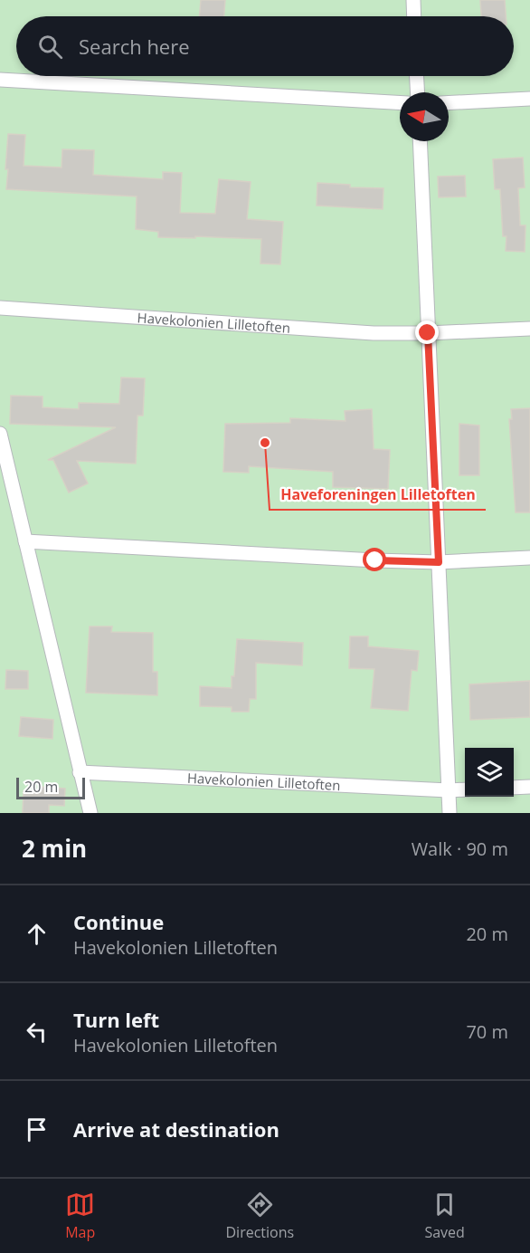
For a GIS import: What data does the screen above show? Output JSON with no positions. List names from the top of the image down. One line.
{"streets":{"lane":["Havekolonien Lilletoften"]},"places":["Haveforeningen Lilletoften"],"scale_bar":"20 m","north":"left","page":{"search":"Search here","scale":"20 m","heading":["2 min","Walk · 90 m"],"list":[["Continue","Havekolonien Lilletoften","20 m"],["Turn left","Havekolonien Lilletoften","70 m"],"Arrive at destination"],"nav":["Map","Directions","Saved"]}}
